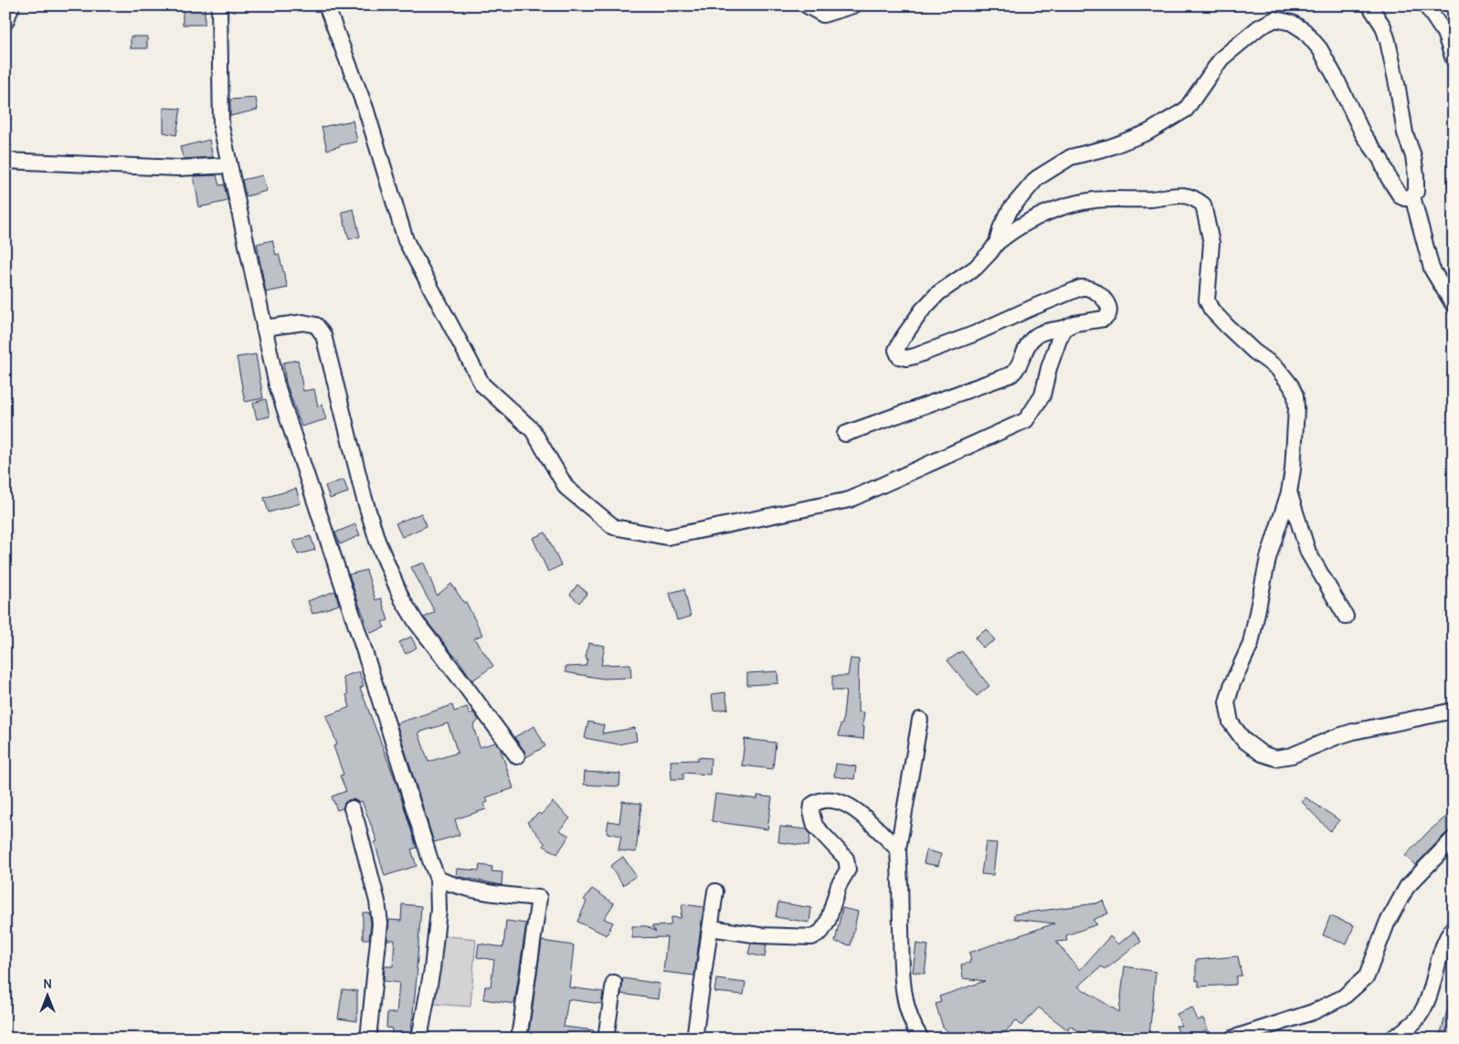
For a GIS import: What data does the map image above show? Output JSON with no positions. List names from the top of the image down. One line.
{"north":"top"}
